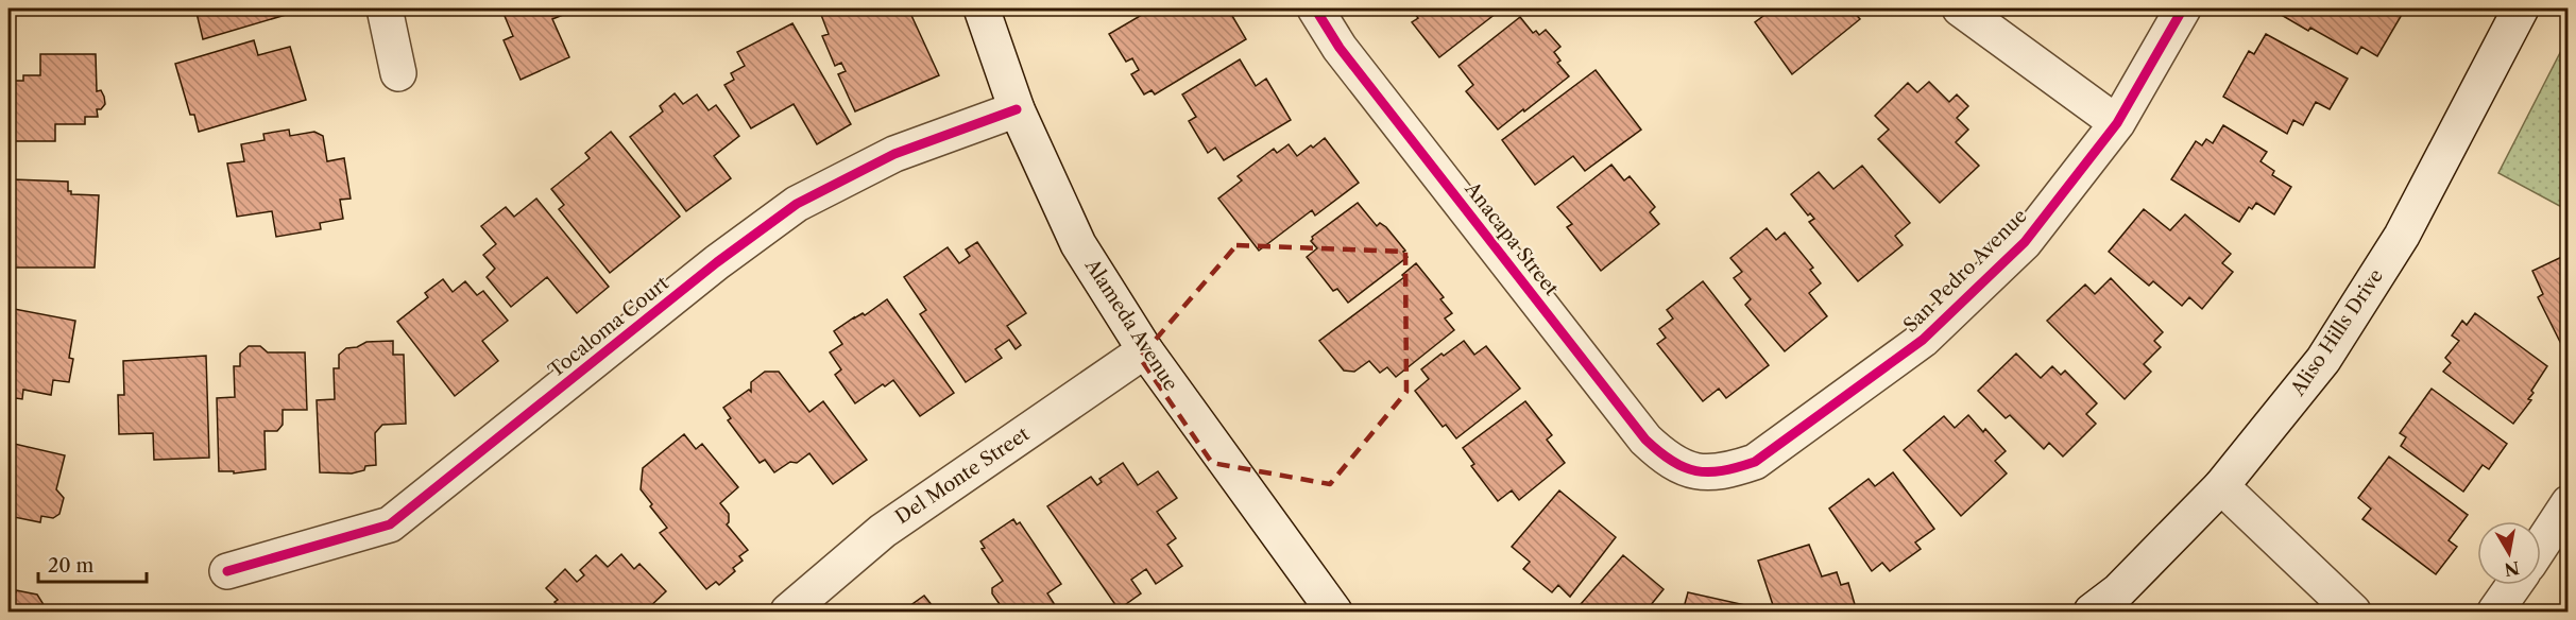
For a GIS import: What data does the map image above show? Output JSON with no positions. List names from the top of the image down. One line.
{"streets":{"street":["Anacapa Street","San Pedro Avenue","Alameda Avenue","Tocaloma Court","Aliso Hills Drive","Del Monte Street"]},"crossings":[["Anacapa Street","San Pedro Avenue"],["Alameda Avenue","Tocaloma Court"],["Alameda Avenue","Del Monte Street"]],"scale_bar":"20 m","north":"bottom"}
